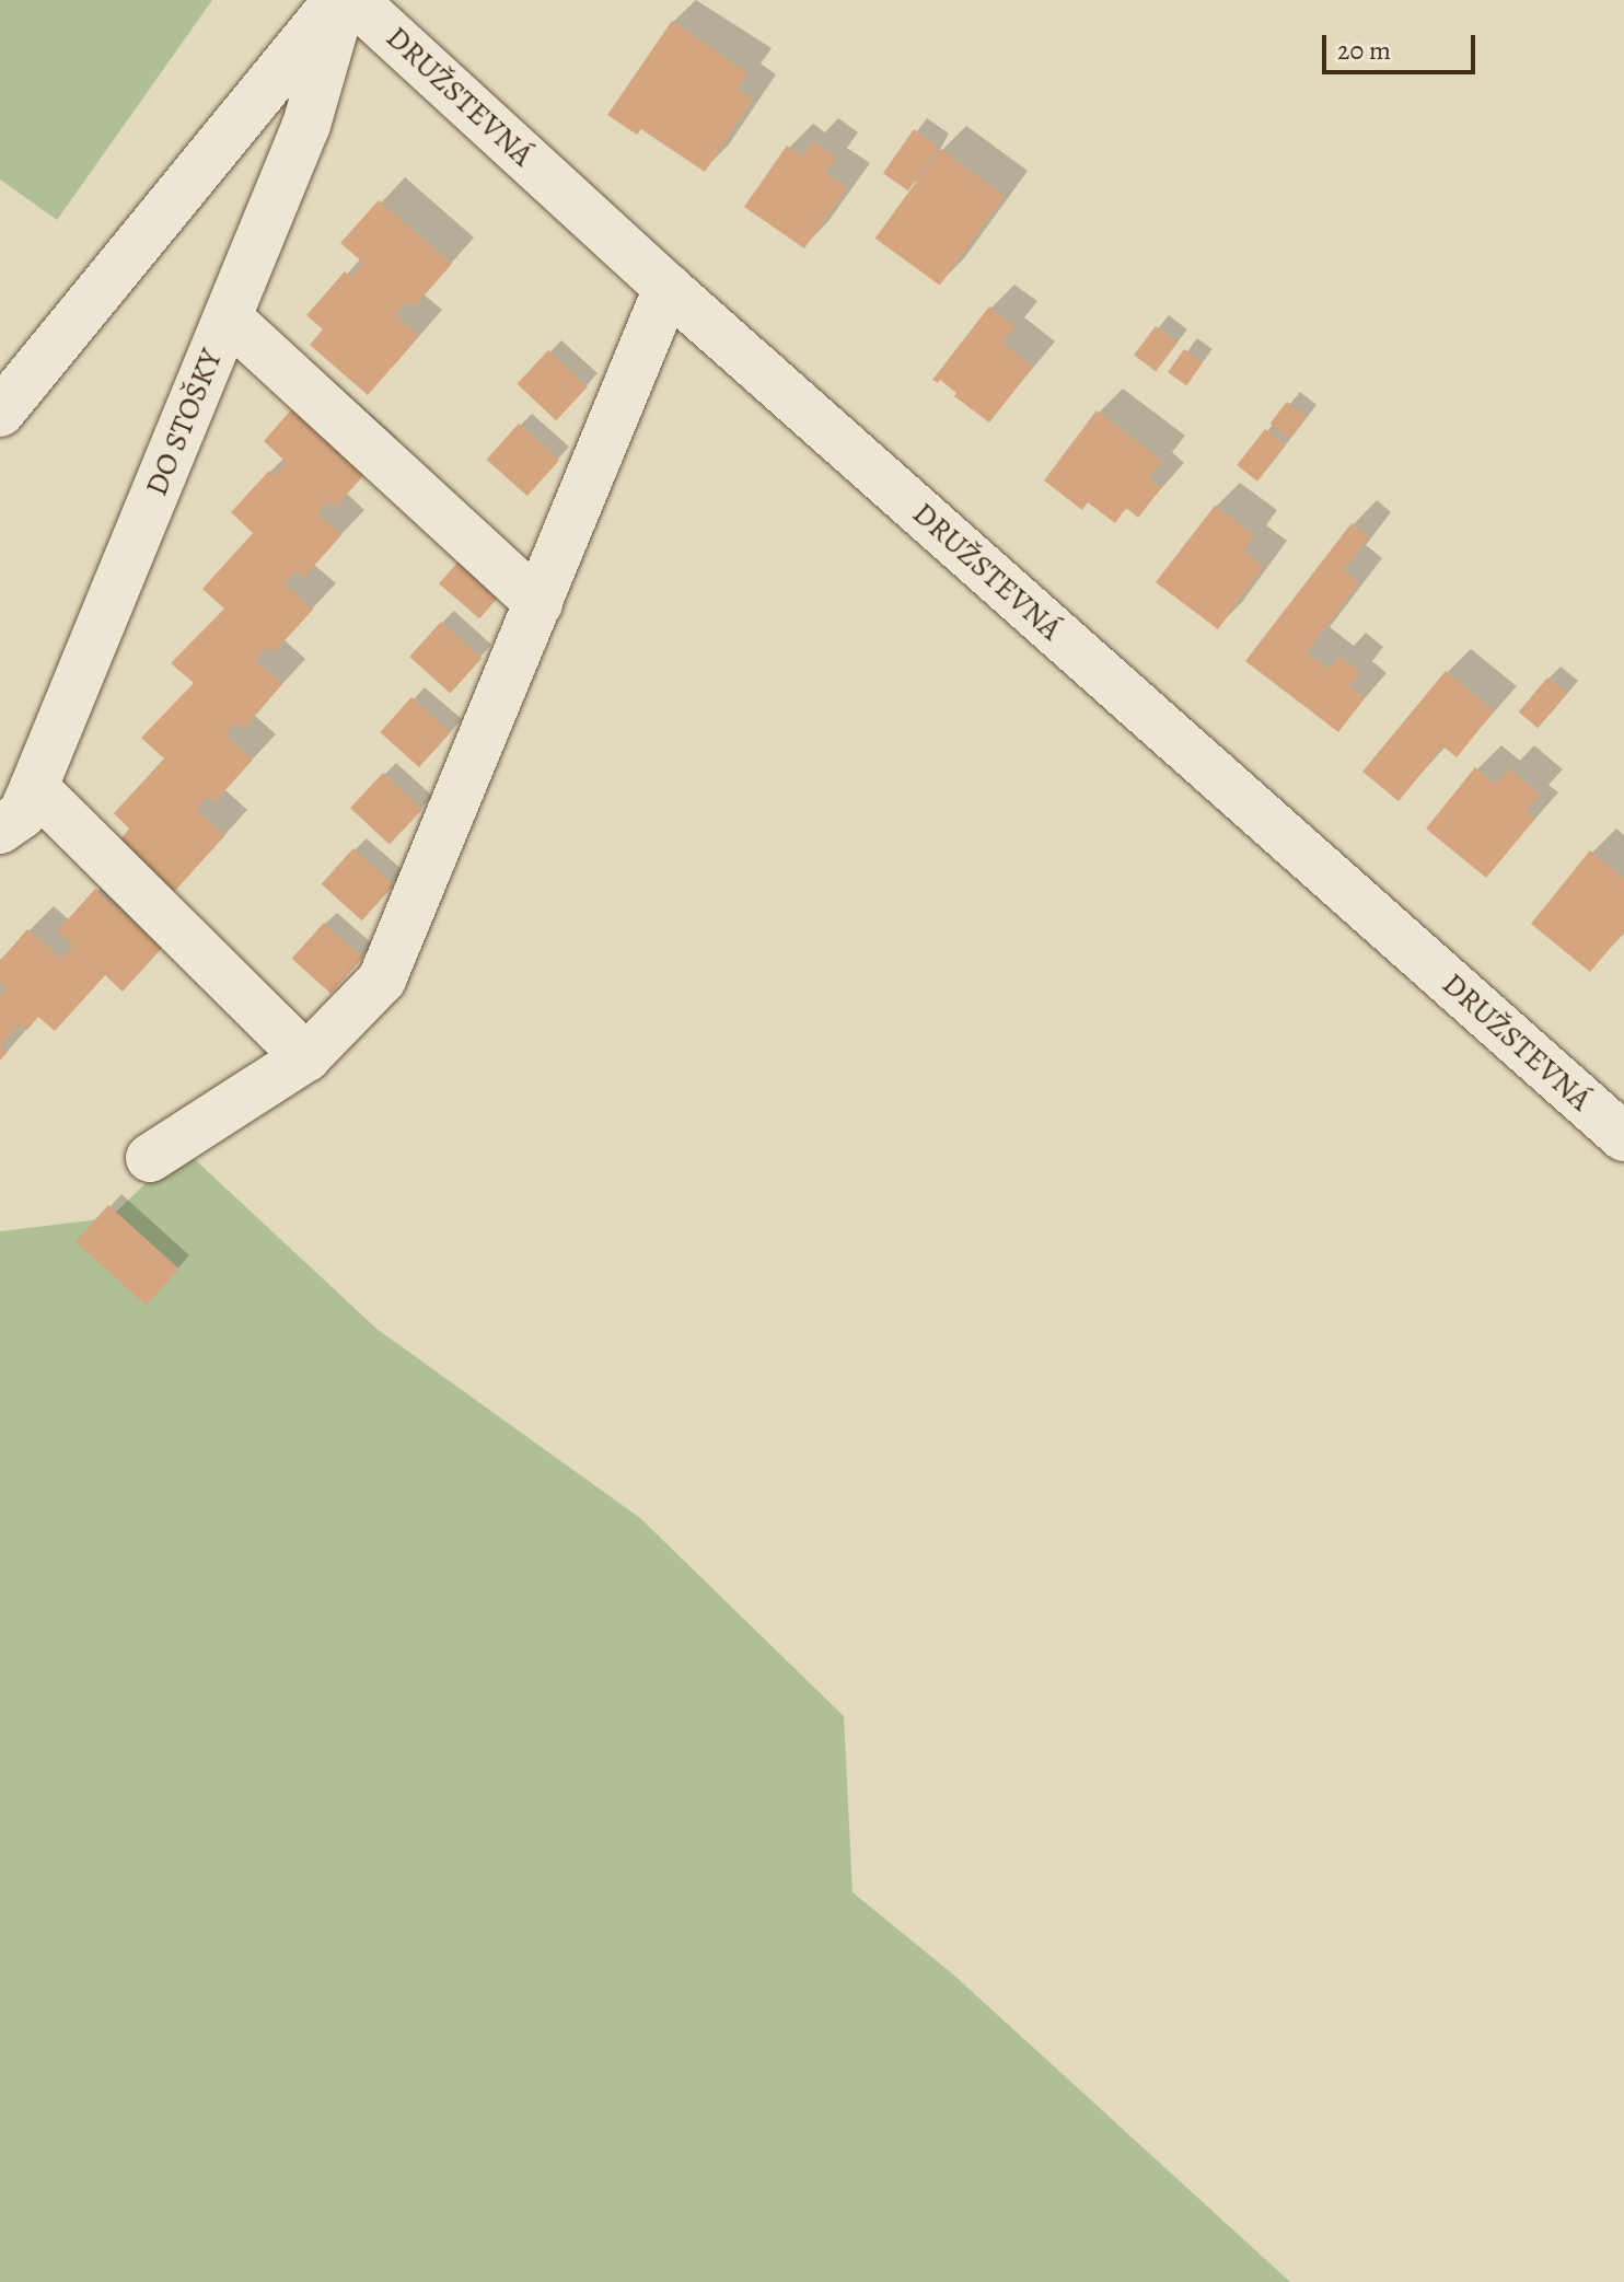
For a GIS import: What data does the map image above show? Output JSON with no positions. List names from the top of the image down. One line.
{"streets":{"street":["DRUŽSTEVNÁ","DO STOŠKY"]},"scale_bar":"20 m"}
